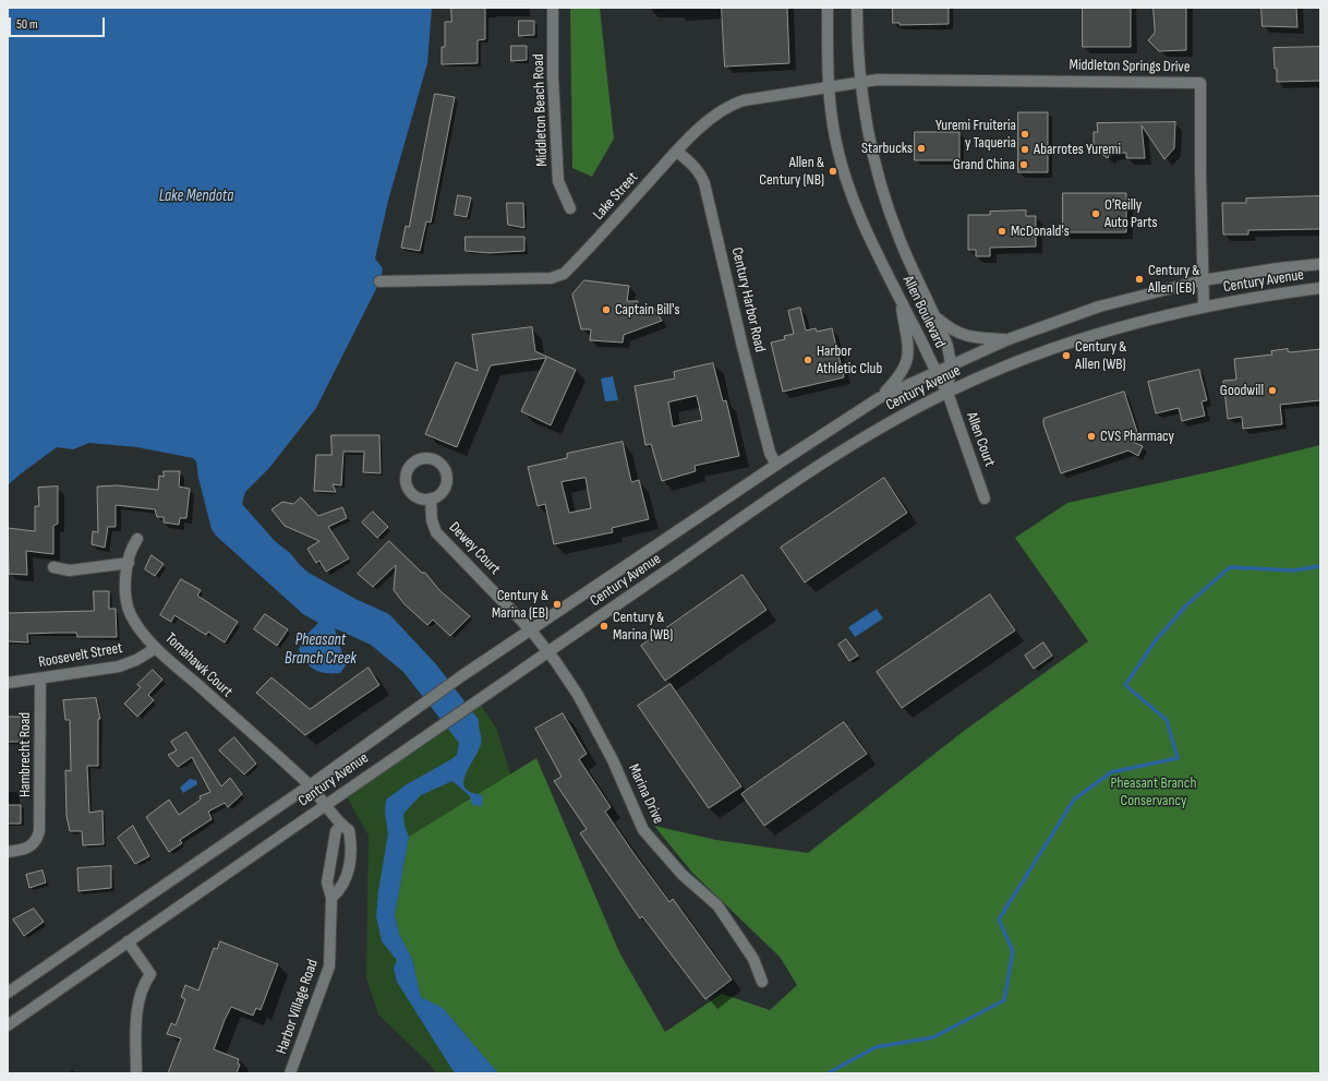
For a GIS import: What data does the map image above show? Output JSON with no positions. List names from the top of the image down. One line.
{"streets":{"main road":["Middleton Springs Drive","Middleton Beach Road","Lake Street","Century Avenue","Century Harbor Road","Allen Boulevard","Allen Court","Dewey Court","Roosevelt Street","Tomahawk Court","Hambrecht Road","Marina Drive","Harbor Village Road"]},"crossings":[["Middleton Springs Drive","Lake Street"],["Middleton Springs Drive","Century Avenue"],["Middleton Springs Drive","Allen Boulevard"],["Lake Street","Century Harbor Road"],["Lake Street","Allen Boulevard"],["Century Avenue","Century Harbor Road"],["Century Avenue","Allen Boulevard"],["Century Avenue","Allen Court"],["Century Avenue","Dewey Court"],["Century Avenue","Tomahawk Court"],["Century Avenue","Marina Drive"],["Allen Boulevard","Allen Court"],["Dewey Court","Marina Drive"],["Roosevelt Street","Tomahawk Court"],["Roosevelt Street","Hambrecht Road"]],"water":["Lake Mendota","Pheasant Branch Creek"],"parks":["Pheasant Branch Conservancy"],"places":["Yuremi Fruiteria y Taqueria","Starbucks","Abarrotes Yuremi","Grand China","Allen & Century (NB)","O'Reilly Auto Parts","McDonald's","Century & Allen (EB)","Captain Bill's","Century & Allen (WB)","Harbor Athletic Club","Goodwill","CVS Pharmacy","Century & Marina (EB)","Century & Marina (WB)"],"scale_bar":"50 m"}
